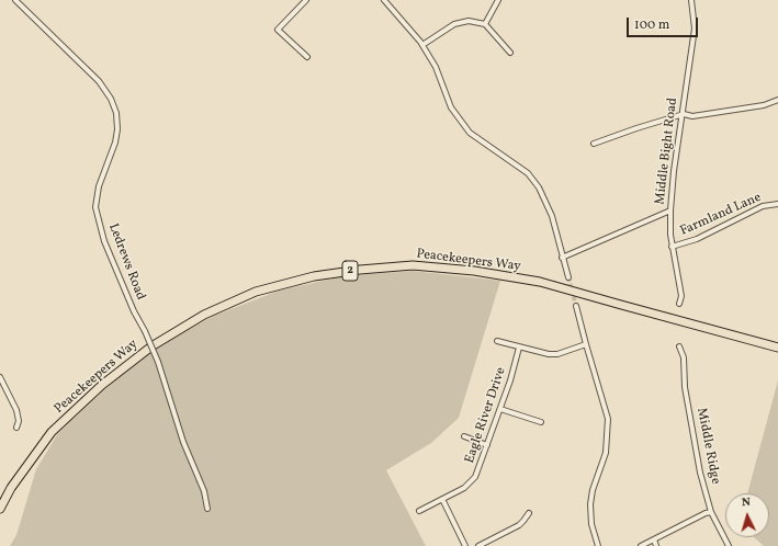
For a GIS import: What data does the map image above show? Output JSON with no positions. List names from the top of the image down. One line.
{"streets":{"highway":["Peacekeepers Way","2"],"street":["Middle Bight Road","Farmland Lane","Ledrews Road","Eagle River Drive","Middle Ridge"]},"crossings":[["Middle Bight Road","Farmland Lane"]],"scale_bar":"100 m","north":"top"}
